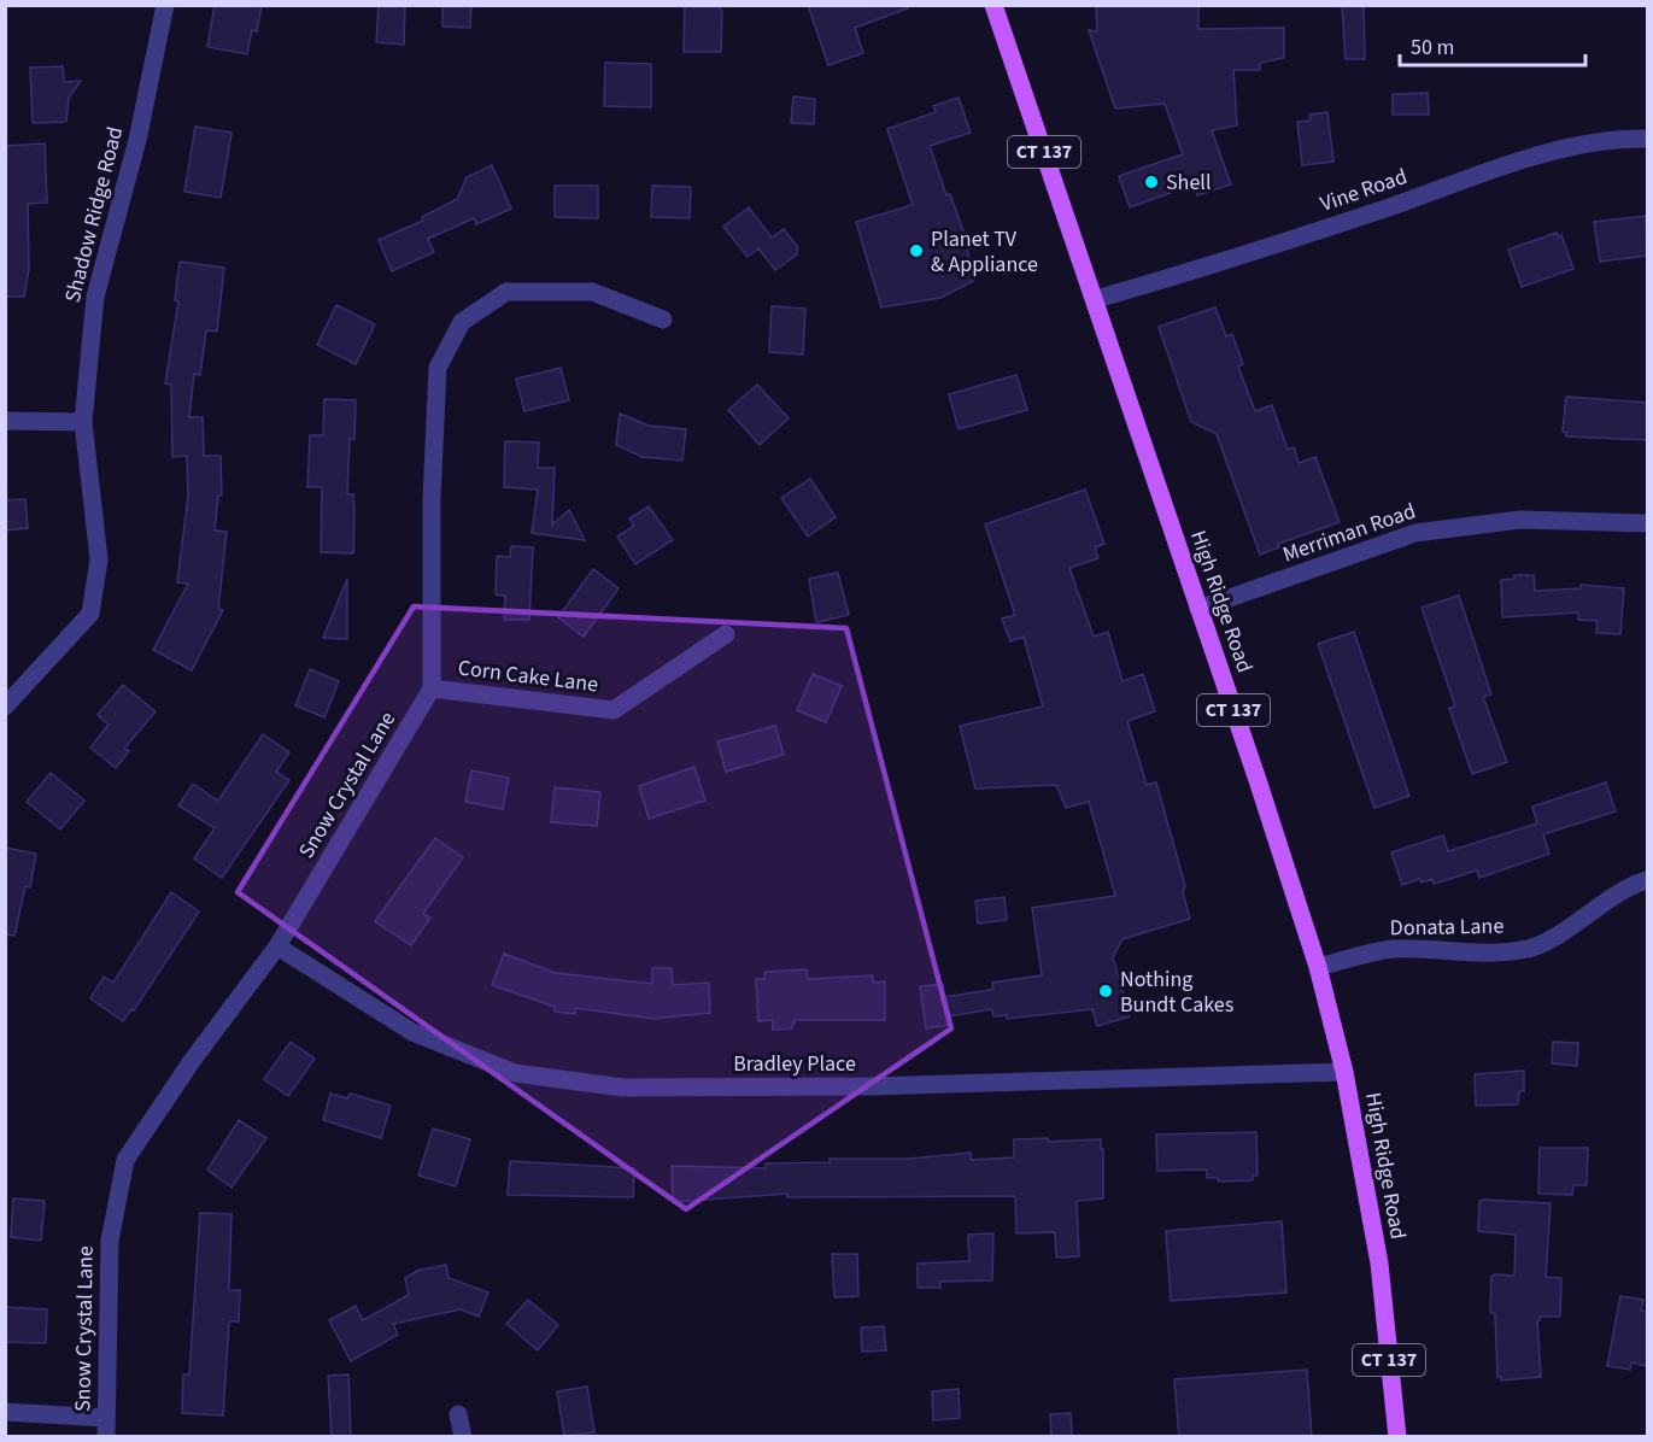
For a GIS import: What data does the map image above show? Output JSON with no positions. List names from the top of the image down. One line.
{"streets":{"main road":["CT 137","High Ridge Road"],"street":["Vine Road","Shadow Ridge Road","Merriman Road","Corn Cake Lane","Snow Crystal Lane","Donata Lane","Bradley Place"]},"crossings":[["Vine Road","High Ridge Road"],["Merriman Road","High Ridge Road"],["High Ridge Road","Donata Lane"],["High Ridge Road","Bradley Place"],["Corn Cake Lane","Snow Crystal Lane"],["Snow Crystal Lane","Bradley Place"]],"places":["Shell","Planet TV & Appliance","Nothing Bundt Cakes"],"scale_bar":"50 m"}
